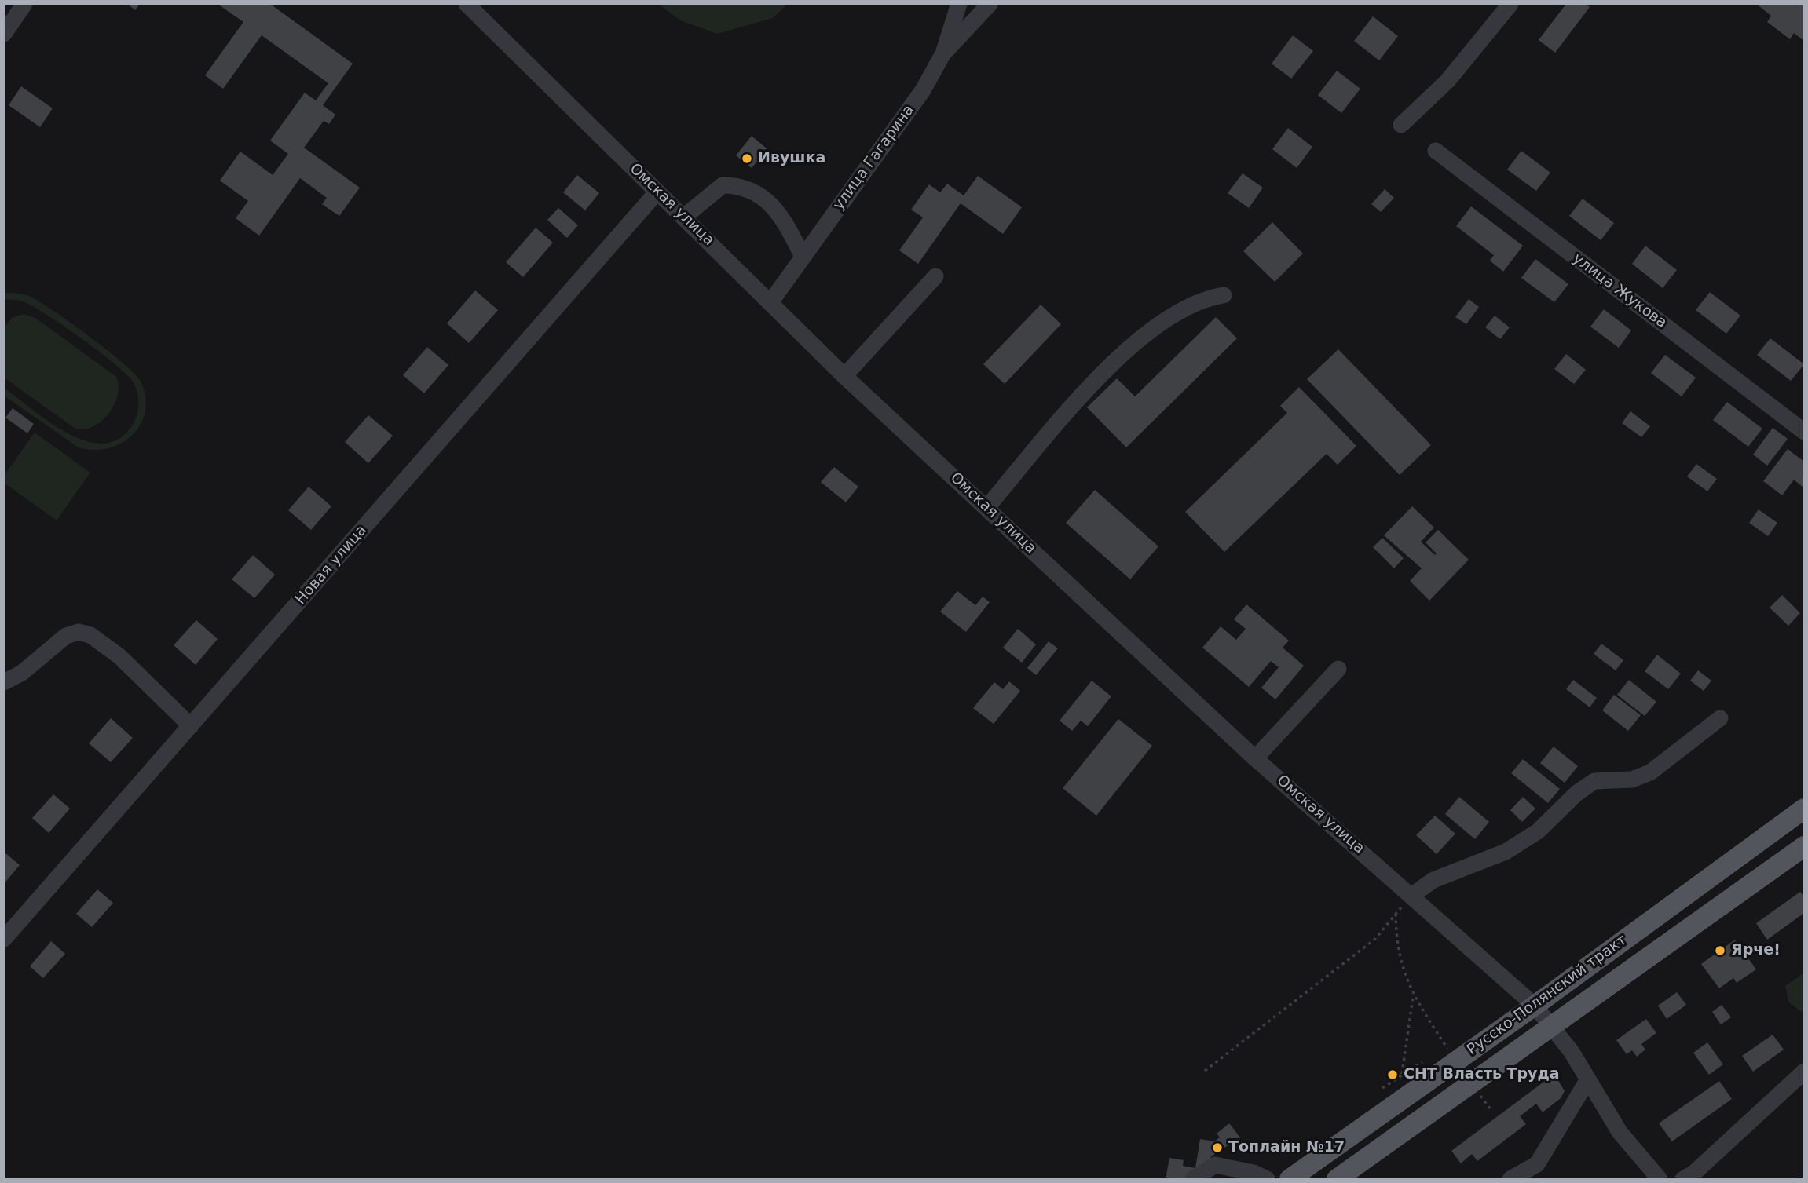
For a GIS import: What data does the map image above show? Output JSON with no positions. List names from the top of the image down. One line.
{"streets":{"main road":["Русско-Полянский тракт"],"street":["улица Гагарина","Омская улица","улица Жукова","Новая улица"]},"crossings":[["улица Гагарина","Омская улица"],["Омская улица","Новая улица"],["Омская улица","Русско-Полянский тракт"]],"places":["Ивушка","Ярче!","СНТ Власть Труда","Топлайн №17"]}
